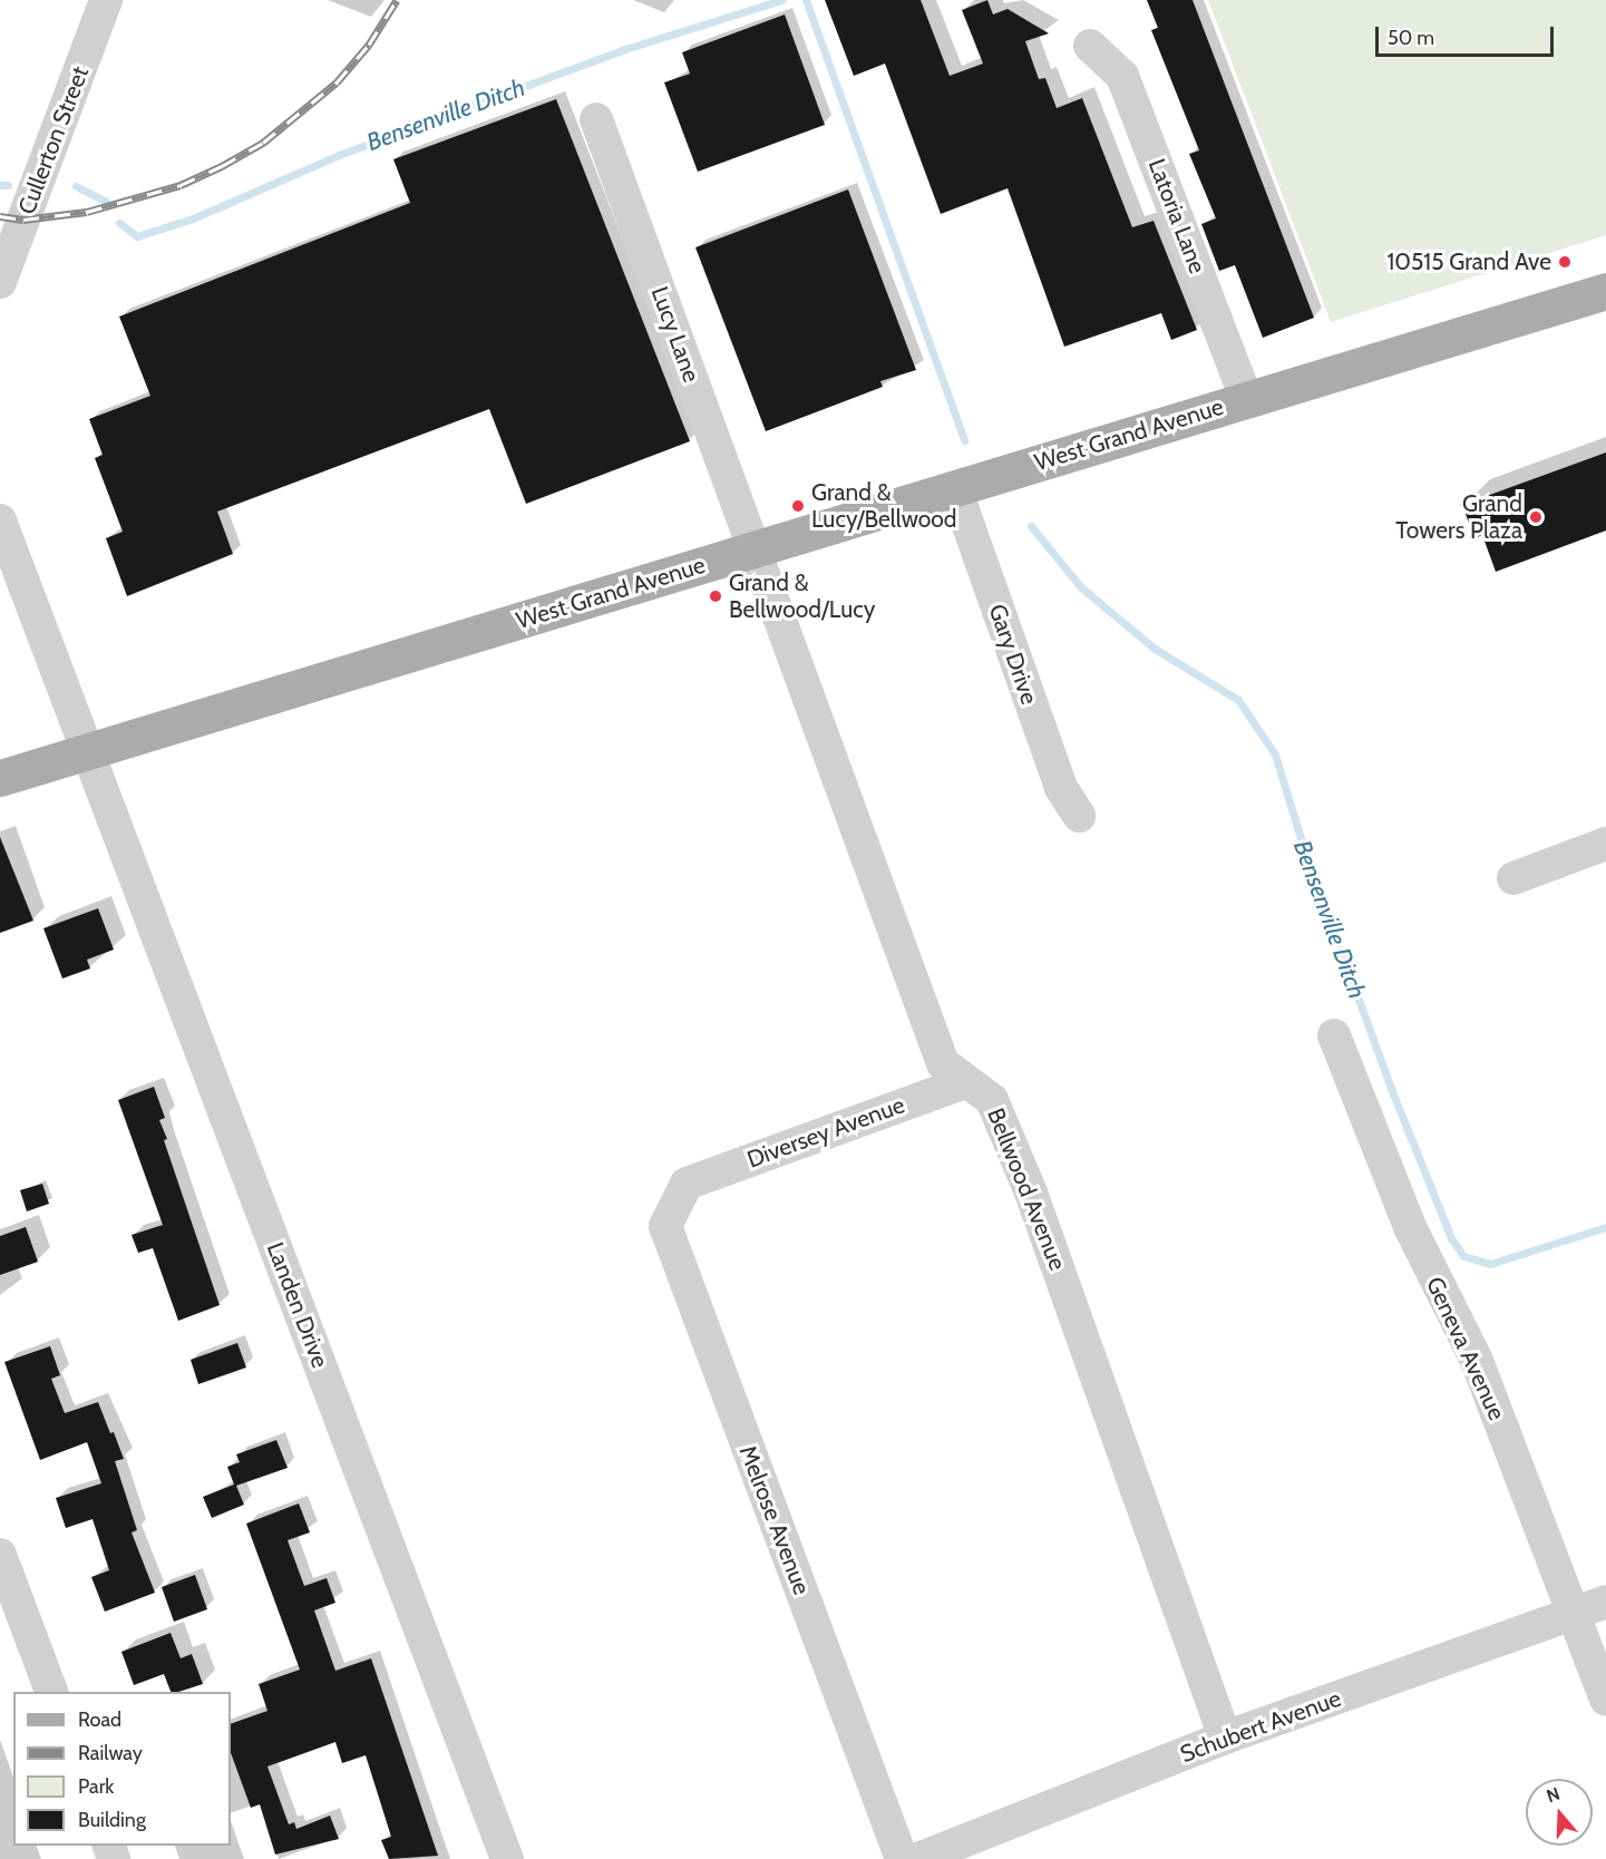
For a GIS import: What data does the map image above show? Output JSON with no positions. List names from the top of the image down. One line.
{"streets":{"main road":["West Grand Avenue"],"street":["Cullerton Street","Latoria Lane","Lucy Lane","Gary Drive","Diversey Avenue","Bellwood Avenue","Landen Drive","Geneva Avenue","Melrose Avenue","Schubert Avenue"]},"crossings":[["Latoria Lane","West Grand Avenue"],["Lucy Lane","West Grand Avenue"],["Lucy Lane","Bellwood Avenue"],["West Grand Avenue","Gary Drive"],["West Grand Avenue","Bellwood Avenue"],["West Grand Avenue","Landen Drive"],["Diversey Avenue","Bellwood Avenue"],["Diversey Avenue","Melrose Avenue"],["Bellwood Avenue","Schubert Avenue"],["Geneva Avenue","Schubert Avenue"]],"water":["Bensenville Ditch"],"places":["10515 Grand Ave","Grand & Lucy/Bellwood","Grand Towers Plaza","Grand & Bellwood/Lucy"],"legend":["Road","Railway","Park","Building"],"scale_bar":"50 m","north":"top"}
